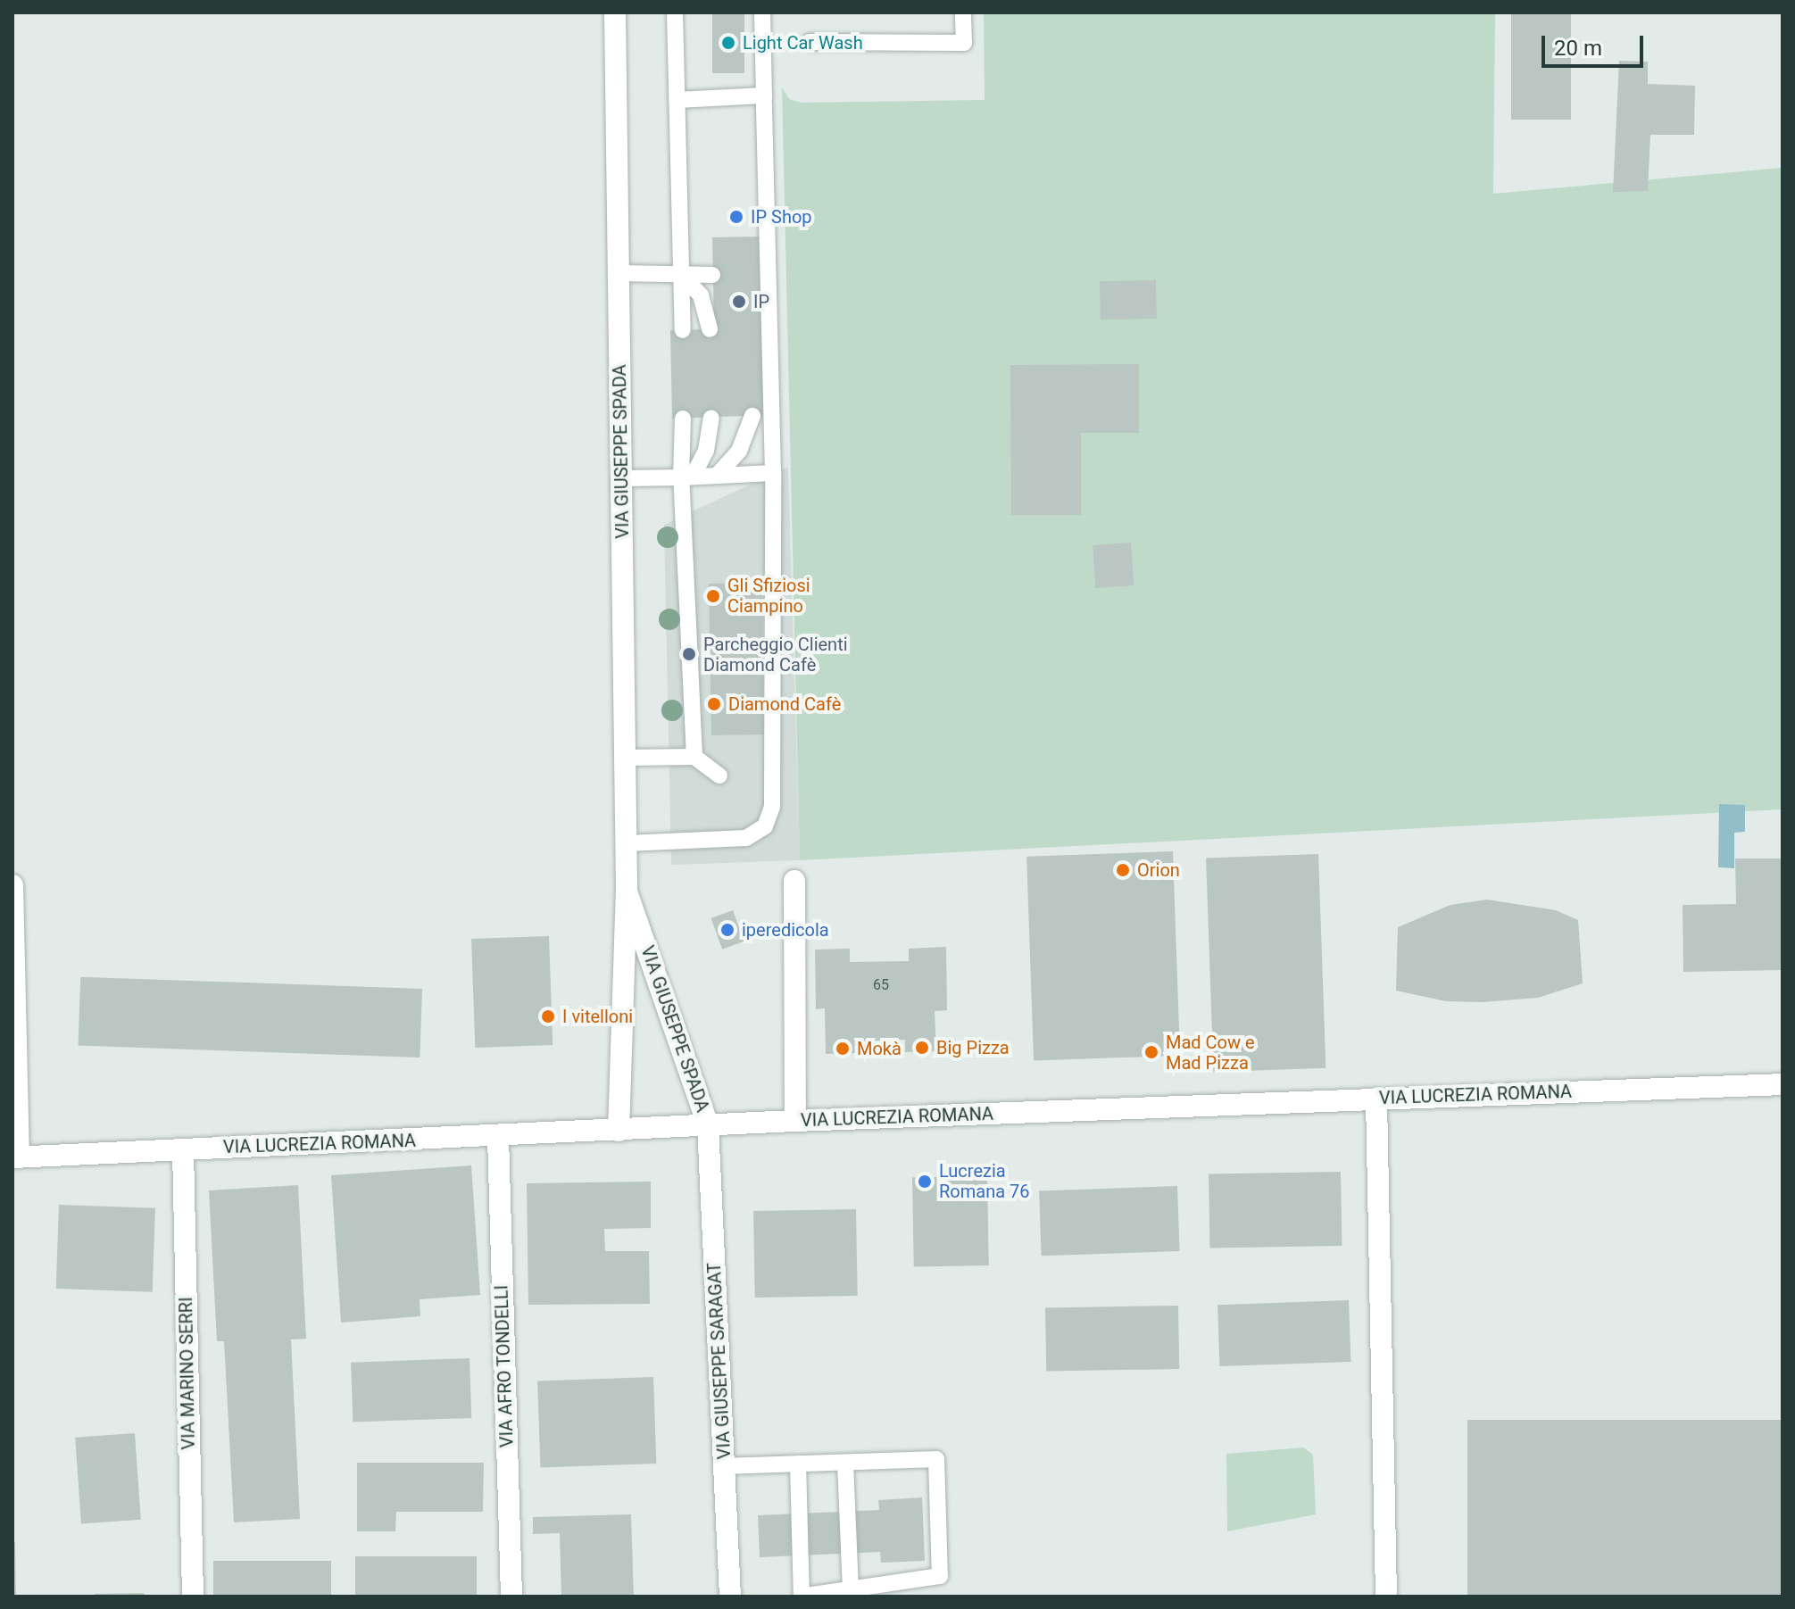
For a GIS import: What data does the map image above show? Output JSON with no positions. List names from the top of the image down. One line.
{"streets":{"street":["VIA GIUSEPPE SPADA","VIA LUCREZIA ROMANA","VIA GIUSEPPE SARAGAT","VIA AFRO TONDELLI","VIA MARINO SERRI"]},"crossings":[["VIA GIUSEPPE SPADA","VIA LUCREZIA ROMANA"],["VIA GIUSEPPE SPADA","VIA GIUSEPPE SARAGAT"],["VIA LUCREZIA ROMANA","VIA GIUSEPPE SARAGAT"],["VIA LUCREZIA ROMANA","VIA AFRO TONDELLI"],["VIA LUCREZIA ROMANA","VIA MARINO SERRI"]],"places":["Light Car Wash","IP Shop","IP","Gli Sfiziosi Ciampino","Parcheggio Clienti Diamond Cafè","Diamond Cafè","Orion","iperedicola","I vitelloni","Big Pizza","Mokà","Mad Cow e Mad Pizza","Lucrezia Romana 76"],"house_numbers":["65"],"scale_bar":"20 m"}
